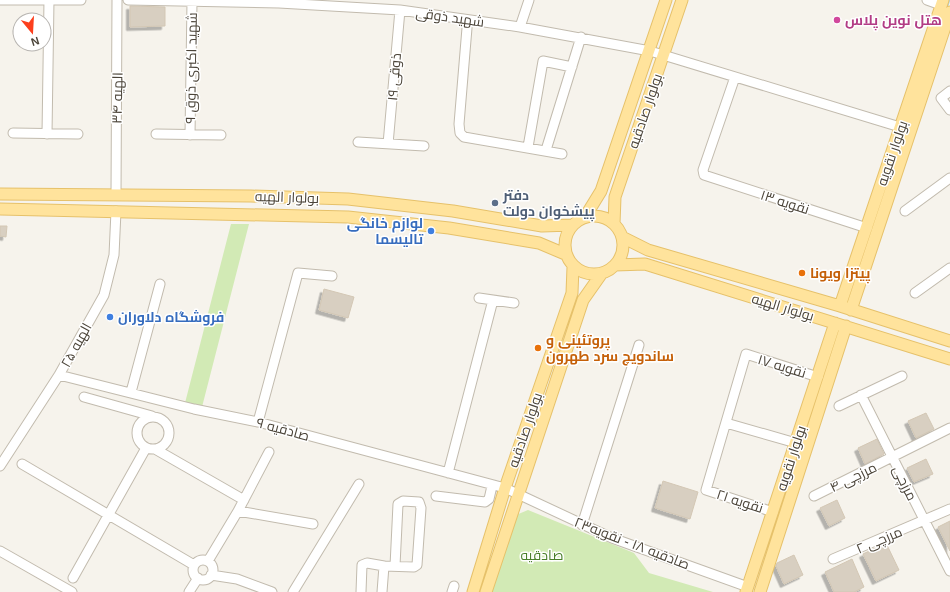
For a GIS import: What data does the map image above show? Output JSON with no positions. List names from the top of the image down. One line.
{"streets":{"main road":["بولوار صادقیه","بولوار نقویه","بولوار الهیه"],"street":["شهید ذوقی","شهید اکبری ذوق ۹","ذوقی ۱۹","الهیه ۳۴","نقویه ۱۳","الهیه ۲۵","نقویه ۱۷","صادقیه ۹","مرزچی ۴","مرزچی","نقویه ۲۱","مرزچی ۲","صادقیه ۱۸ - نقویه۲۳"]},"crossings":[["شهید ذوقی","شهید اکبری ذوق ۹"],["شهید ذوقی","ذوقی ۱۹"],["شهید ذوقی","بولوار صادقیه"],["شهید ذوقی","بولوار نقویه"],["شهید ذوقی","نقویه ۱۳"],["الهیه ۳۴","بولوار الهیه"],["بولوار صادقیه","بولوار الهیه"],["بولوار صادقیه","صادقیه ۹"],["بولوار صادقیه","صادقیه ۱۸ - نقویه۲۳"],["بولوار نقویه","بولوار الهیه"],["بولوار نقویه","نقویه ۱۳"],["بولوار نقویه","نقویه ۱۷"],["بولوار نقویه","نقویه ۲۱"],["بولوار نقویه","صادقیه ۱۸ - نقویه۲۳"],["بولوار الهیه","الهیه ۲۵"],["الهیه ۲۵","صادقیه ۹"],["نقویه ۱۷","نقویه ۲۱"],["صادقیه ۹","صادقیه ۱۸ - نقویه۲۳"],["مرزچی ۴","مرزچی"],["مرزچی","مرزچی ۲"]],"parks":["صادقیه"],"places":["هتل نوین پلاس","دفتر پیشخوان دولت","لوازم خانگی تالیسما","پیتزا ویونا","فروشگاه دلاوران","پروتئینی و ساندویچ سرد طهرون"],"north":"bottom"}
